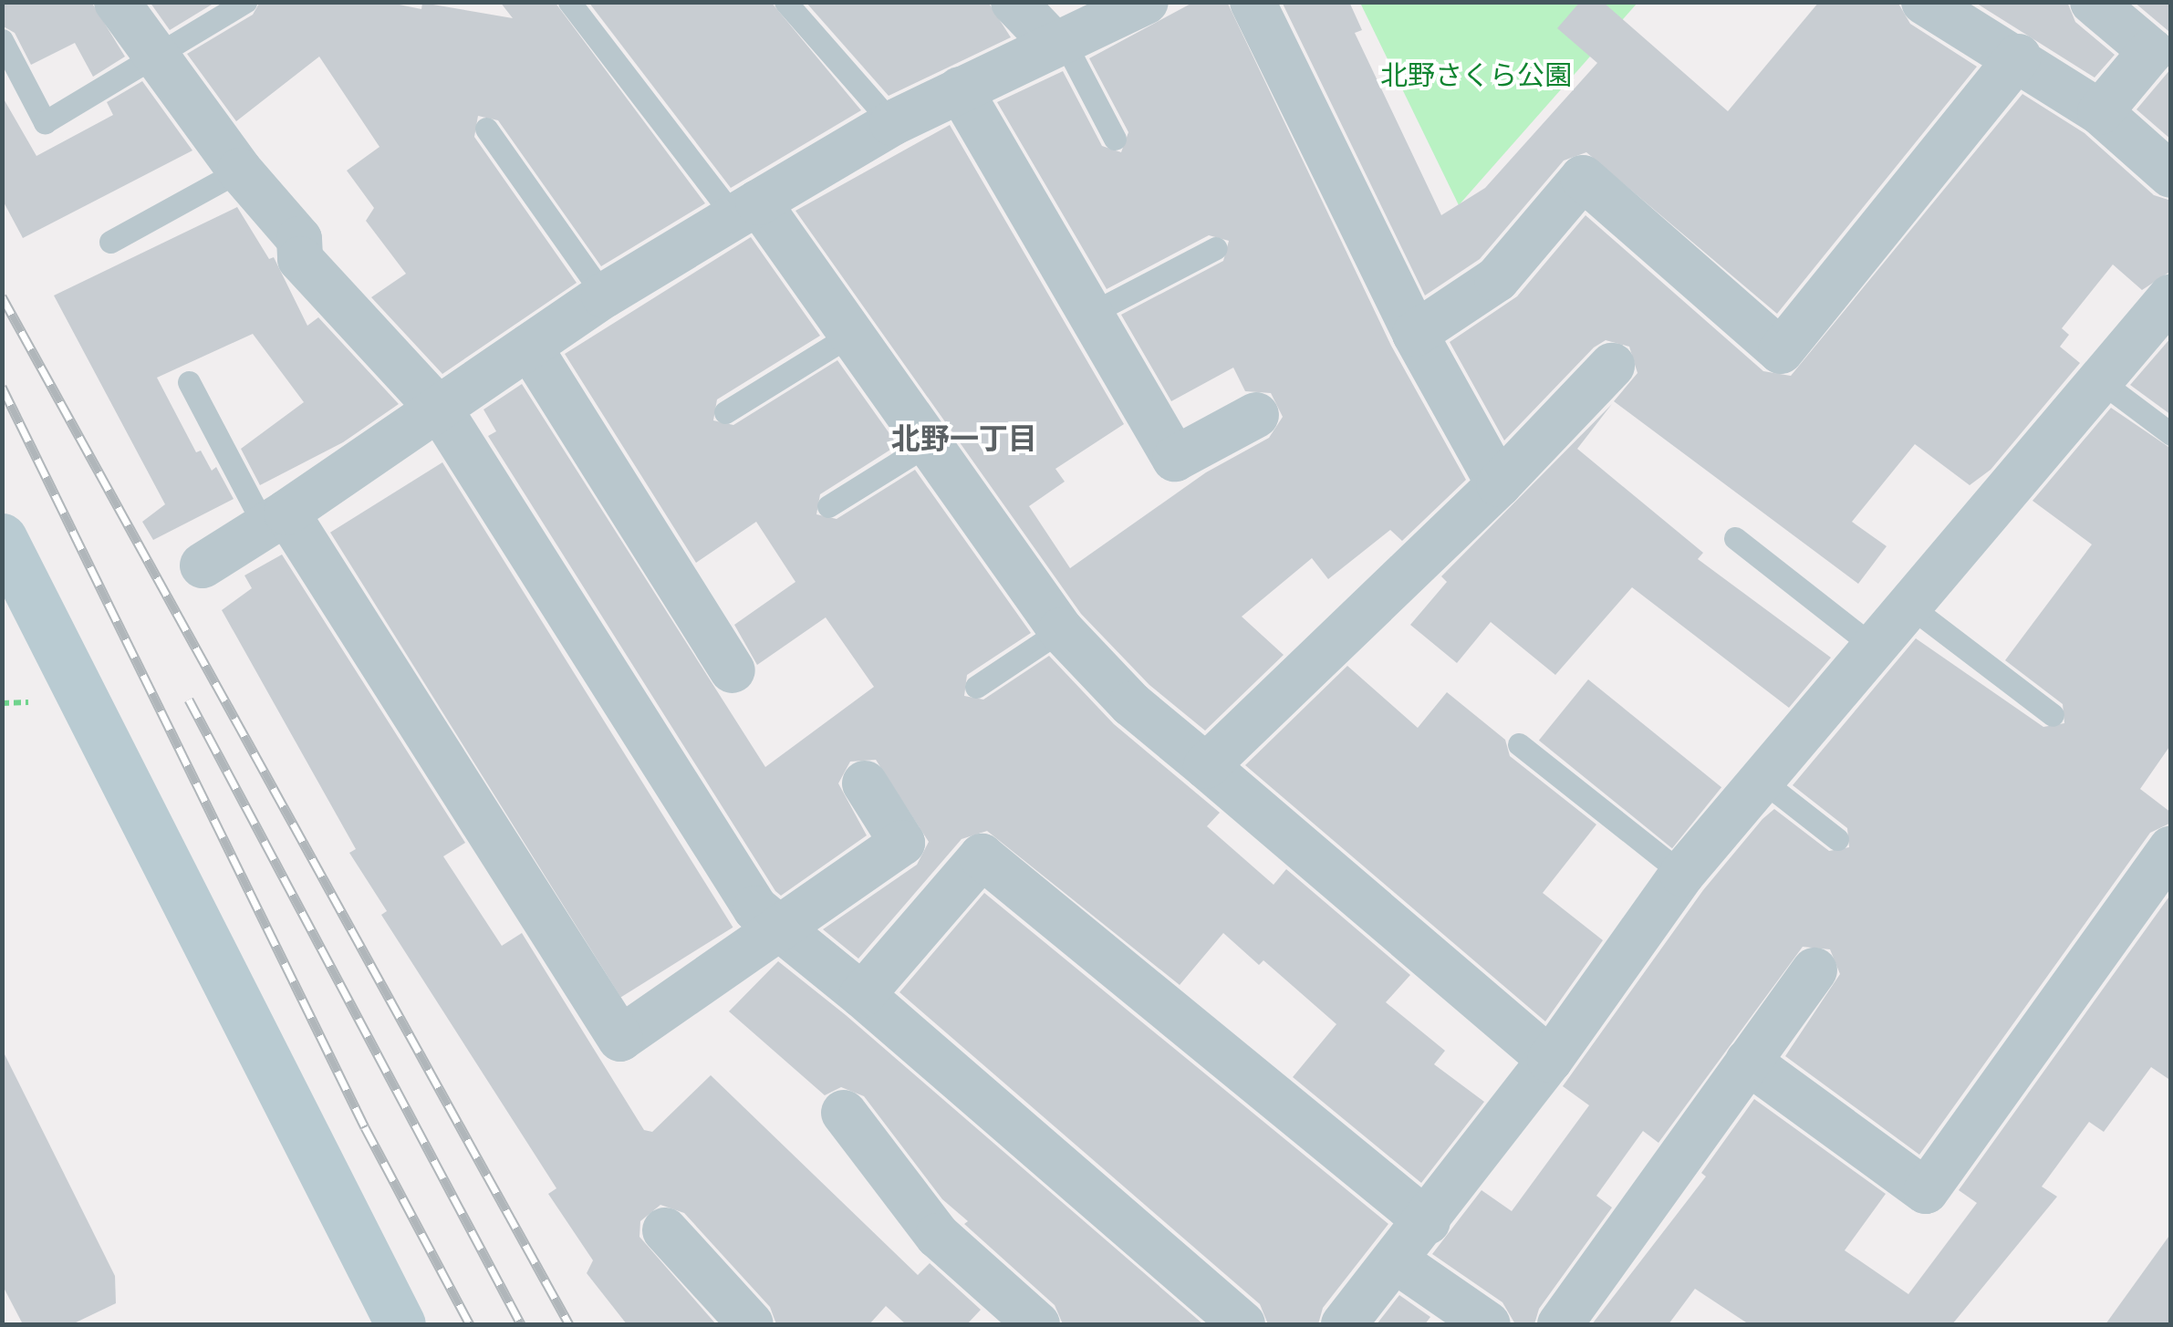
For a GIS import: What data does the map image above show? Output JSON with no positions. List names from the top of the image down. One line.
{"districts":["北野一丁目"],"parks":["北野さくら公園"]}
